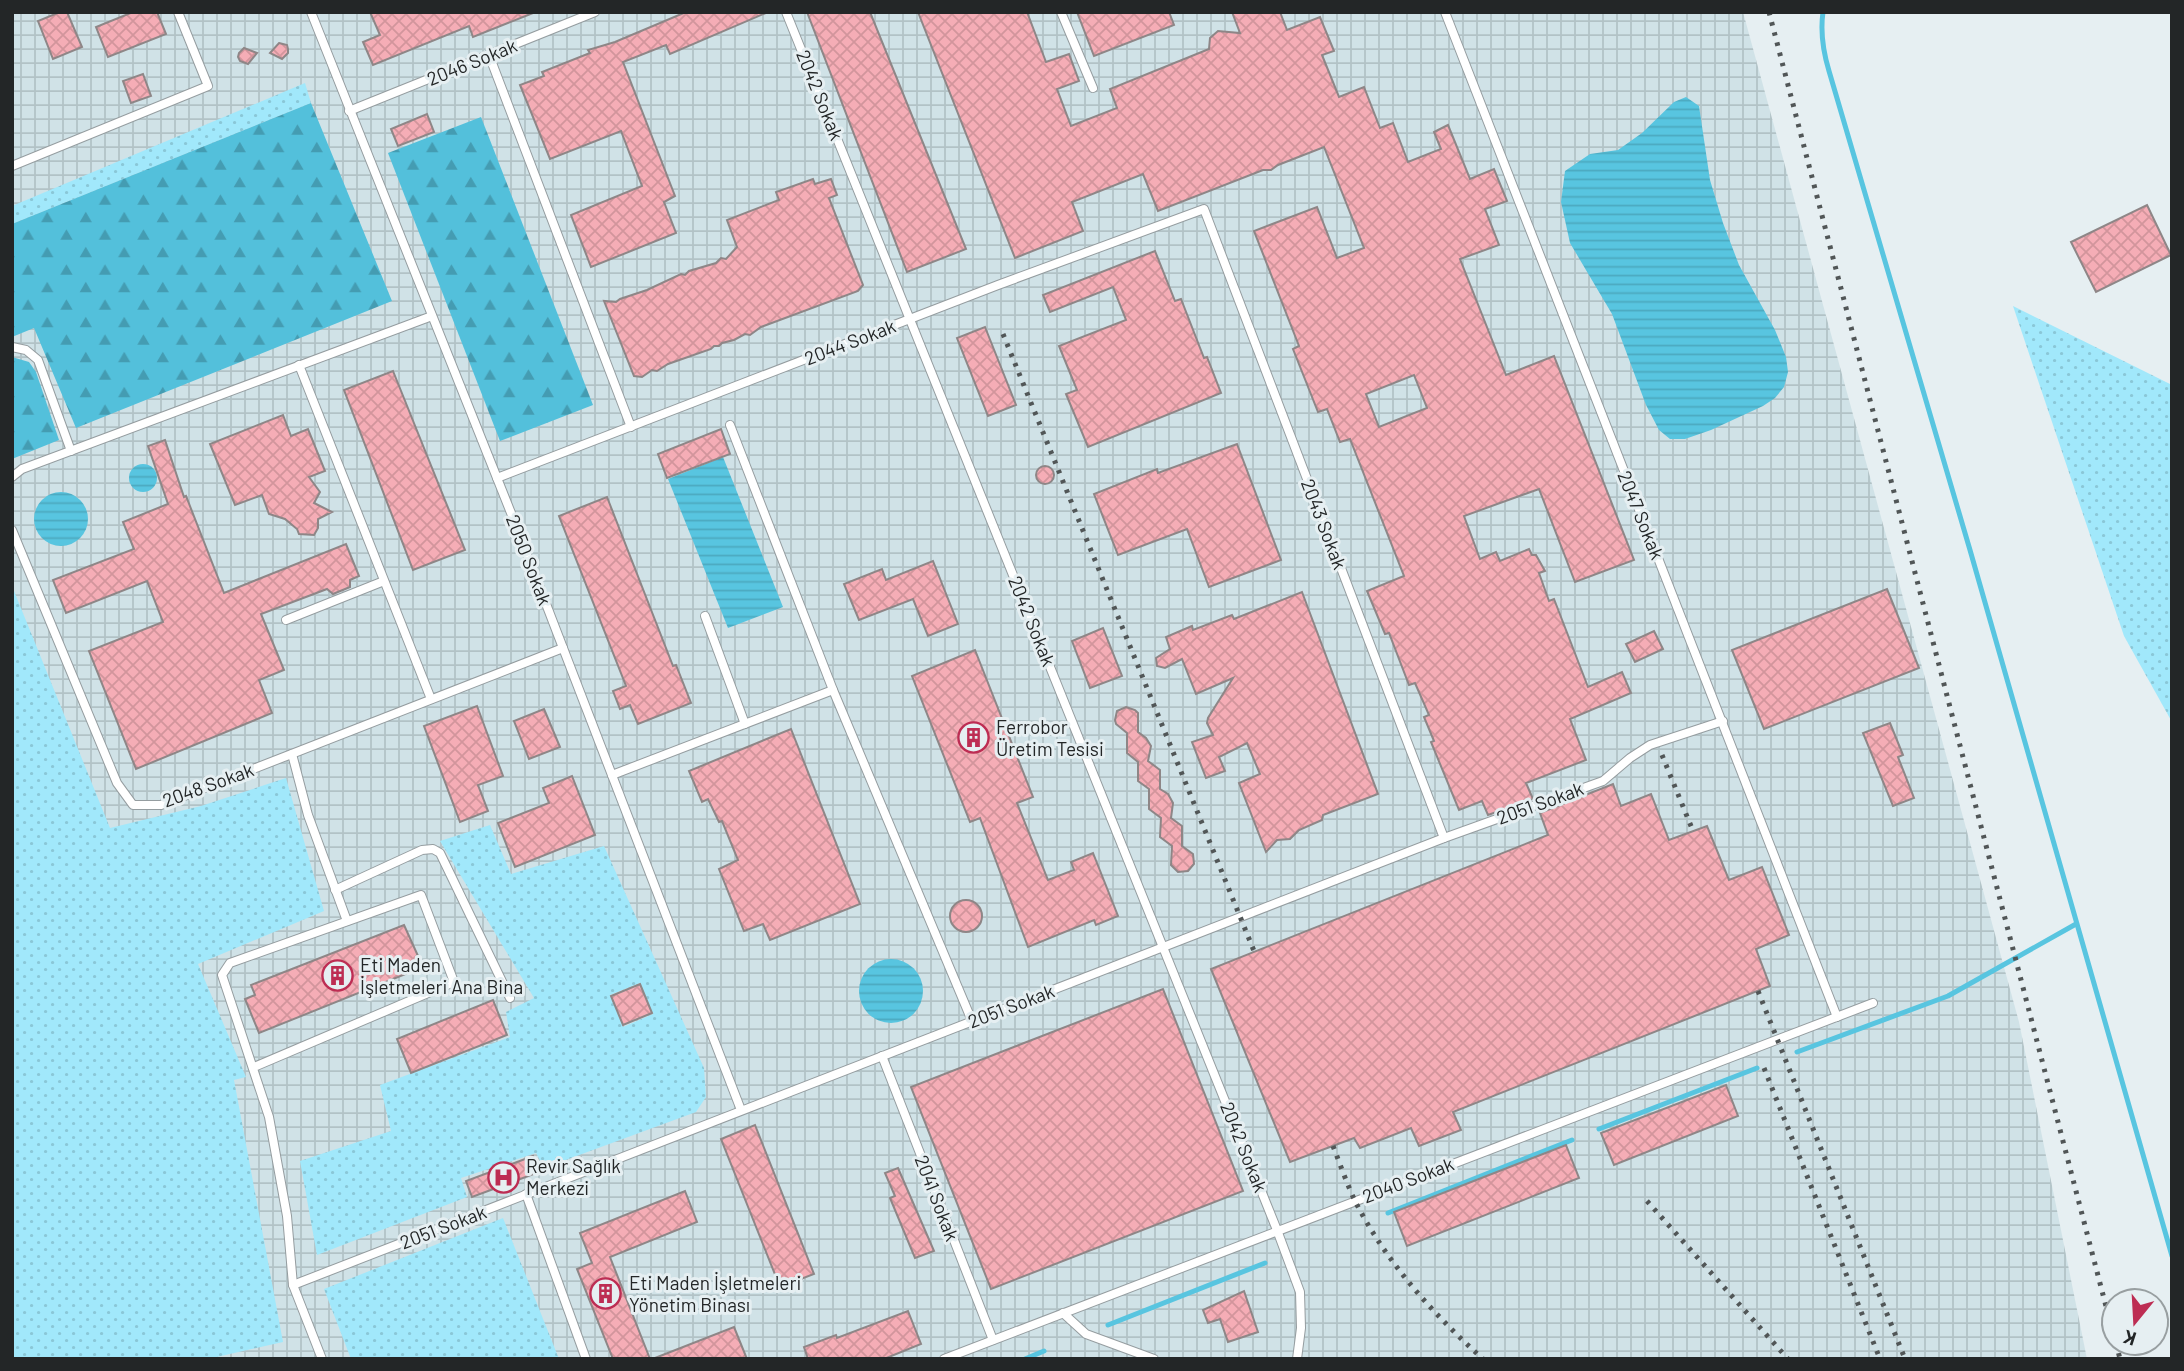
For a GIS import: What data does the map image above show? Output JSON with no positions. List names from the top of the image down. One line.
{"streets":{"lane":["2046 Sokak","2042 Sokak","2044 Sokak","2047 Sokak","2043 Sokak","2050 Sokak","2048 Sokak","2051 Sokak","2040 Sokak","2041 Sokak"]},"crossings":[["2046 Sokak","2050 Sokak"],["2042 Sokak","2044 Sokak"],["2042 Sokak","2051 Sokak"],["2042 Sokak","2040 Sokak"],["2044 Sokak","2043 Sokak"],["2044 Sokak","2050 Sokak"],["2047 Sokak","2051 Sokak"],["2047 Sokak","2040 Sokak"],["2043 Sokak","2051 Sokak"],["2050 Sokak","2048 Sokak"],["2050 Sokak","2051 Sokak"],["2051 Sokak","2041 Sokak"],["2040 Sokak","2041 Sokak"]],"places":{"building":["Ferrobor Üretim Tesisi","Eti Maden İşletmeleri Ana Bina","Eti Maden İşletmeleri Yönetim Binası"],"hospital":["Revir Sağlık Merkezi"]},"north":"bottom"}
